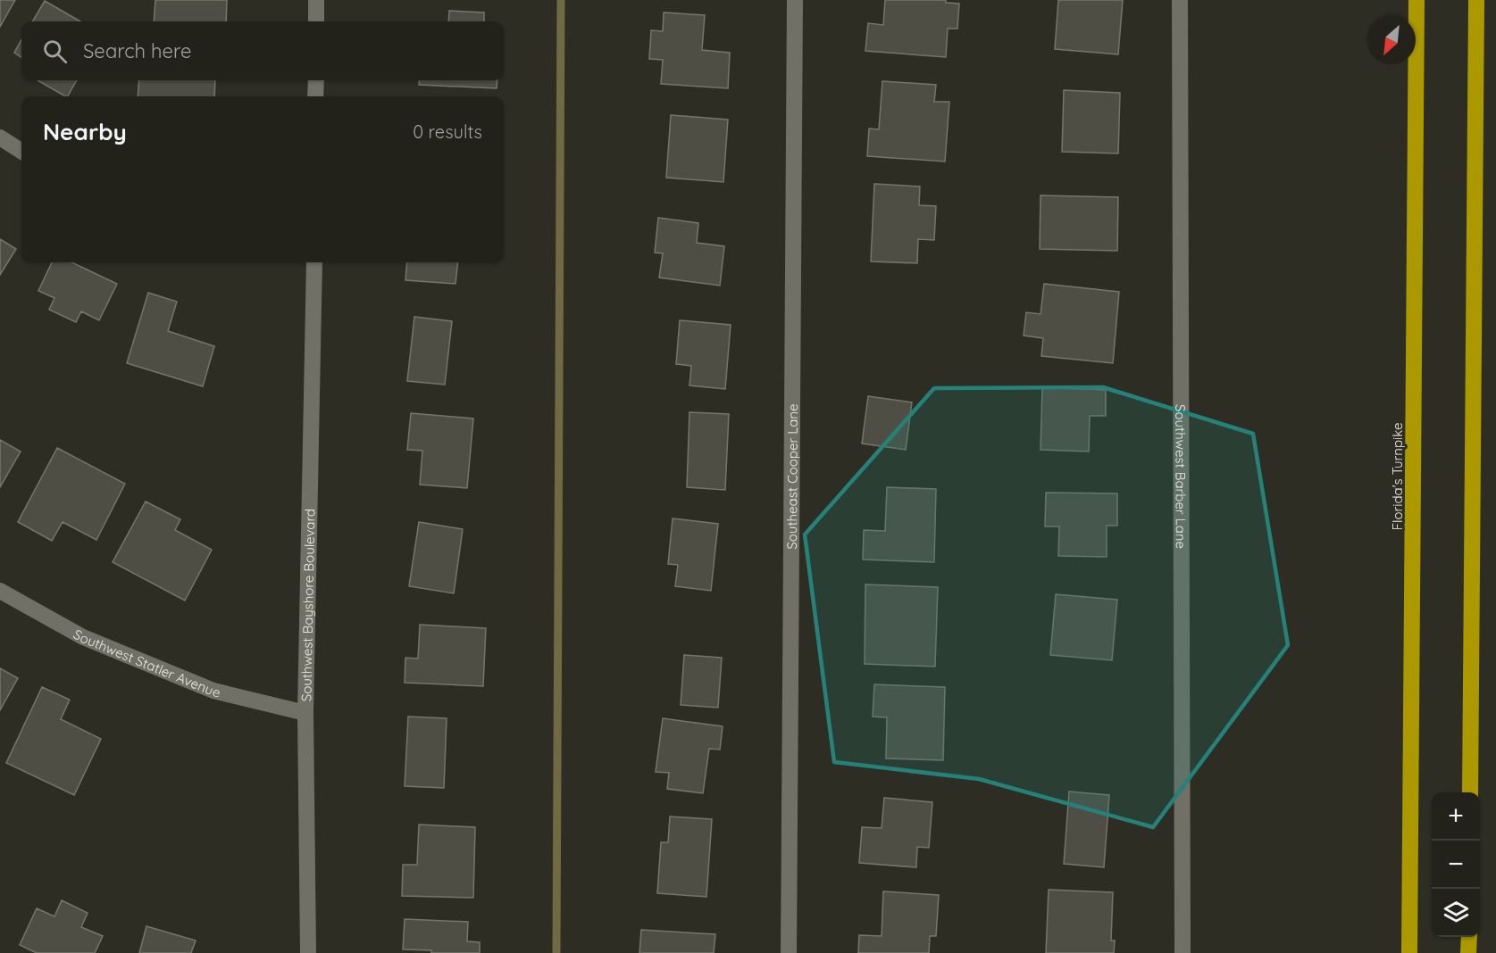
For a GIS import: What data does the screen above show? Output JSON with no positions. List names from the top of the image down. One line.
{"streets":{"highway":["Florida's Turnpike"],"street":["Southeast Cooper Lane","Southwest Barber Lane","Southwest Bayshore Boulevard","Southwest Statler Avenue"]},"crossings":[["Southwest Bayshore Boulevard","Southwest Statler Avenue"]],"north":"bottom left","page":{"search":"Search here","heading":["Nearby","0 results"],"map_buttons":["+","−"]}}
